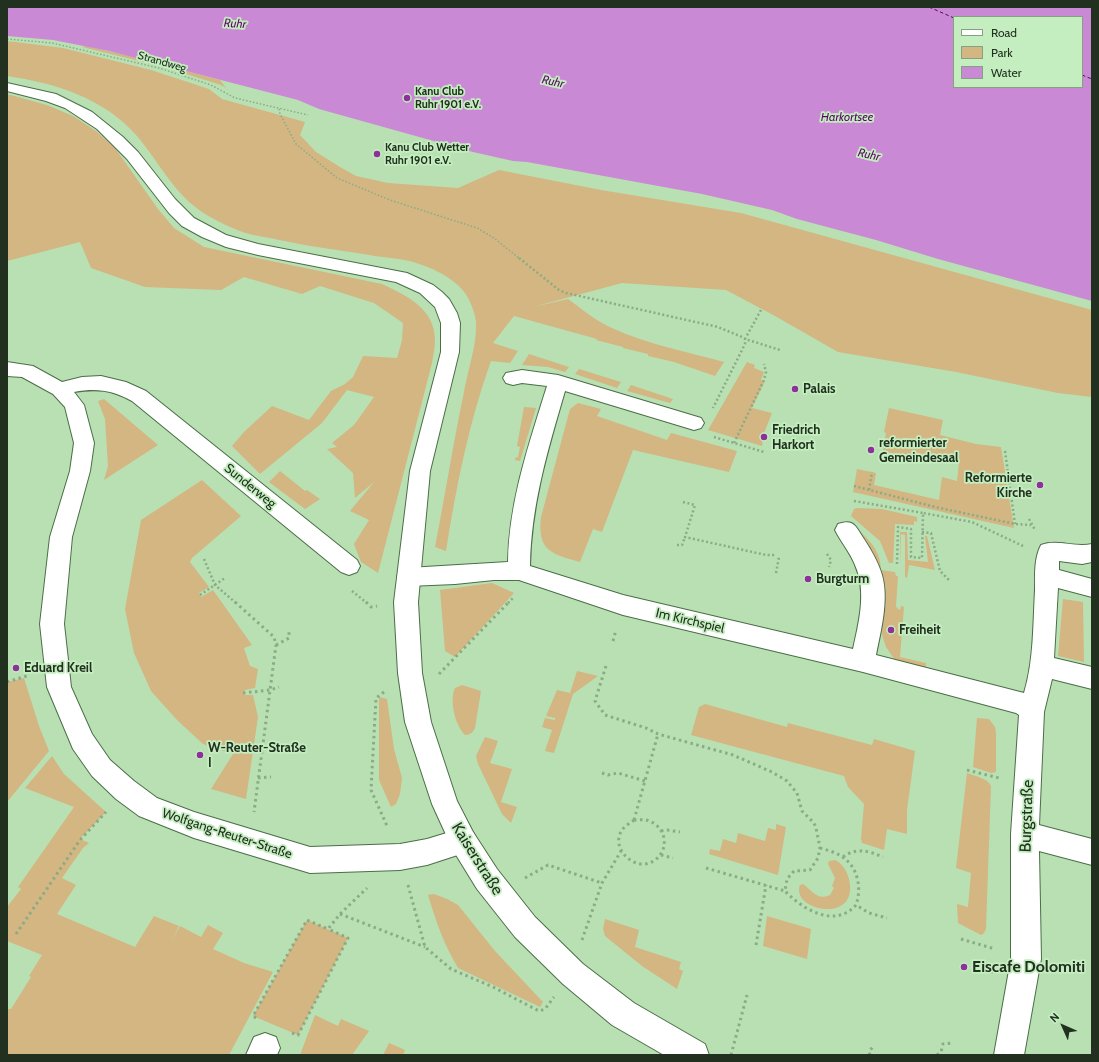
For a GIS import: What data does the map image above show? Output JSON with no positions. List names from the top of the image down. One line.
{"streets":{"street":["Sunderweg","Im Kirchspiel","Burgstraße","Wolfgang-Reuter-Straße","Kaiserstraße"],"path":["Strandweg"]},"crossings":[["Sunderweg","Wolfgang-Reuter-Straße"],["Im Kirchspiel","Burgstraße"],["Im Kirchspiel","Kaiserstraße"],["Wolfgang-Reuter-Straße","Kaiserstraße"]],"water":["Ruhr","Harkortsee"],"places":["Kanu Club Ruhr 1901 e.V.","Kanu Club Wetter Ruhr 1901 e.V.","Palais","Friedrich Harkort","reformierter Gemeindesaal","Reformierte Kirche","Burgturm","Freiheit","Eduard Kreil","W-Reuter-Straße I","Eiscafe Dolomiti"],"legend":["Road","Park","Water"],"north":"top left"}
